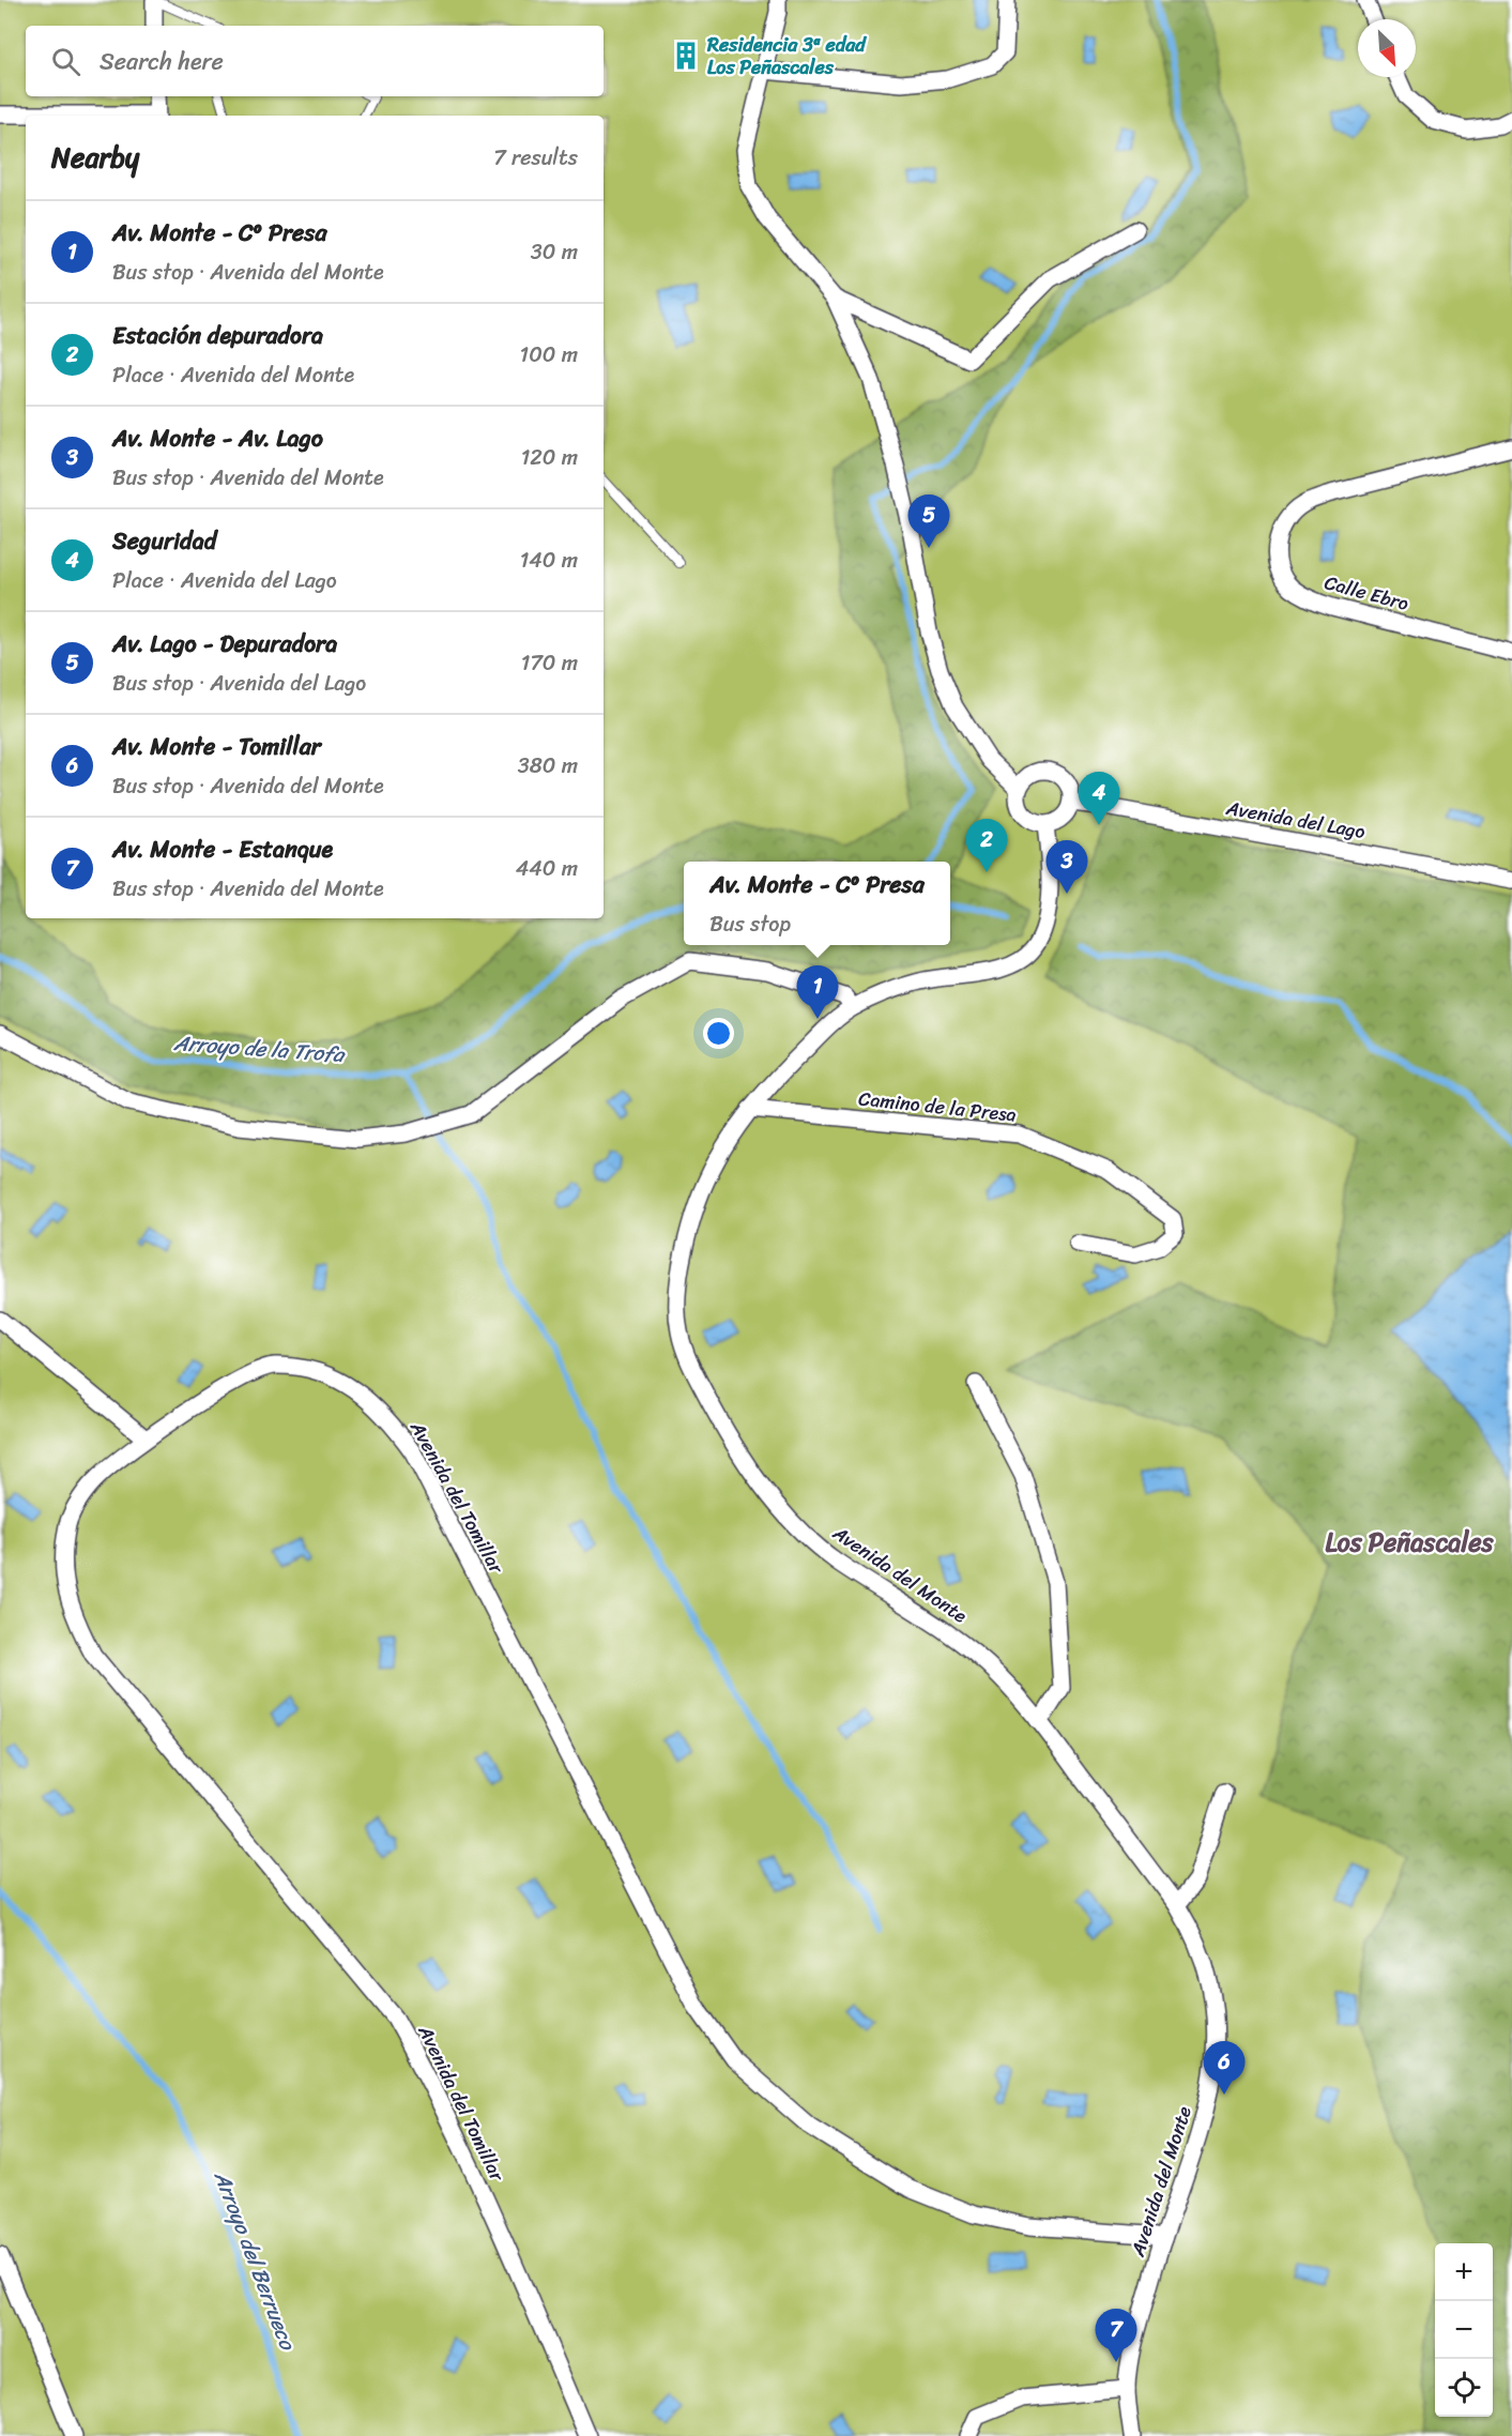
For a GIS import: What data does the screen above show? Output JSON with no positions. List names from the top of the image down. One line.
{"streets":{"street":["Calle Ebro","Avenida del Lago","Camino de la Presa","Avenida del Tomillar","Avenida del Monte"]},"crossings":[["Avenida del Lago","Avenida del Monte"],["Camino de la Presa","Avenida del Monte"],["Avenida del Tomillar","Avenida del Monte"]],"districts":["Los Peñascales"],"water":["Arroyo de la Trofa","Arroyo del Berrueco"],"places":{"building":["Residencia 3ª edad Los Peñascales"]},"north":"bottom right","page":{"search":"Search here","heading":["Nearby","7 results"],"list":[{"mark":"1","name":"Av. Monte - Cº Presa","note":"Bus stop · Avenida del Monte","value":"30 m"},{"mark":"2","name":"Estación depuradora","note":"Place · Avenida del Monte","value":"100 m"},{"mark":"3","name":"Av. Monte - Av. Lago","note":"Bus stop · Avenida del Monte","value":"120 m"},{"mark":"4","name":"Seguridad","note":"Place · Avenida del Lago","value":"140 m"},{"mark":"5","name":"Av. Lago - Depuradora","note":"Bus stop · Avenida del Lago","value":"170 m"},{"mark":"6","name":"Av. Monte - Tomillar","note":"Bus stop · Avenida del Monte","value":"380 m"},{"mark":"7","name":"Av. Monte - Estanque","note":"Bus stop · Avenida del Monte","value":"440 m"}],"pins":["5","4","2","3","1","6","7"],"popup":["Av. Monte - Cº Presa","Bus stop"],"map_buttons":["+","−"]}}
